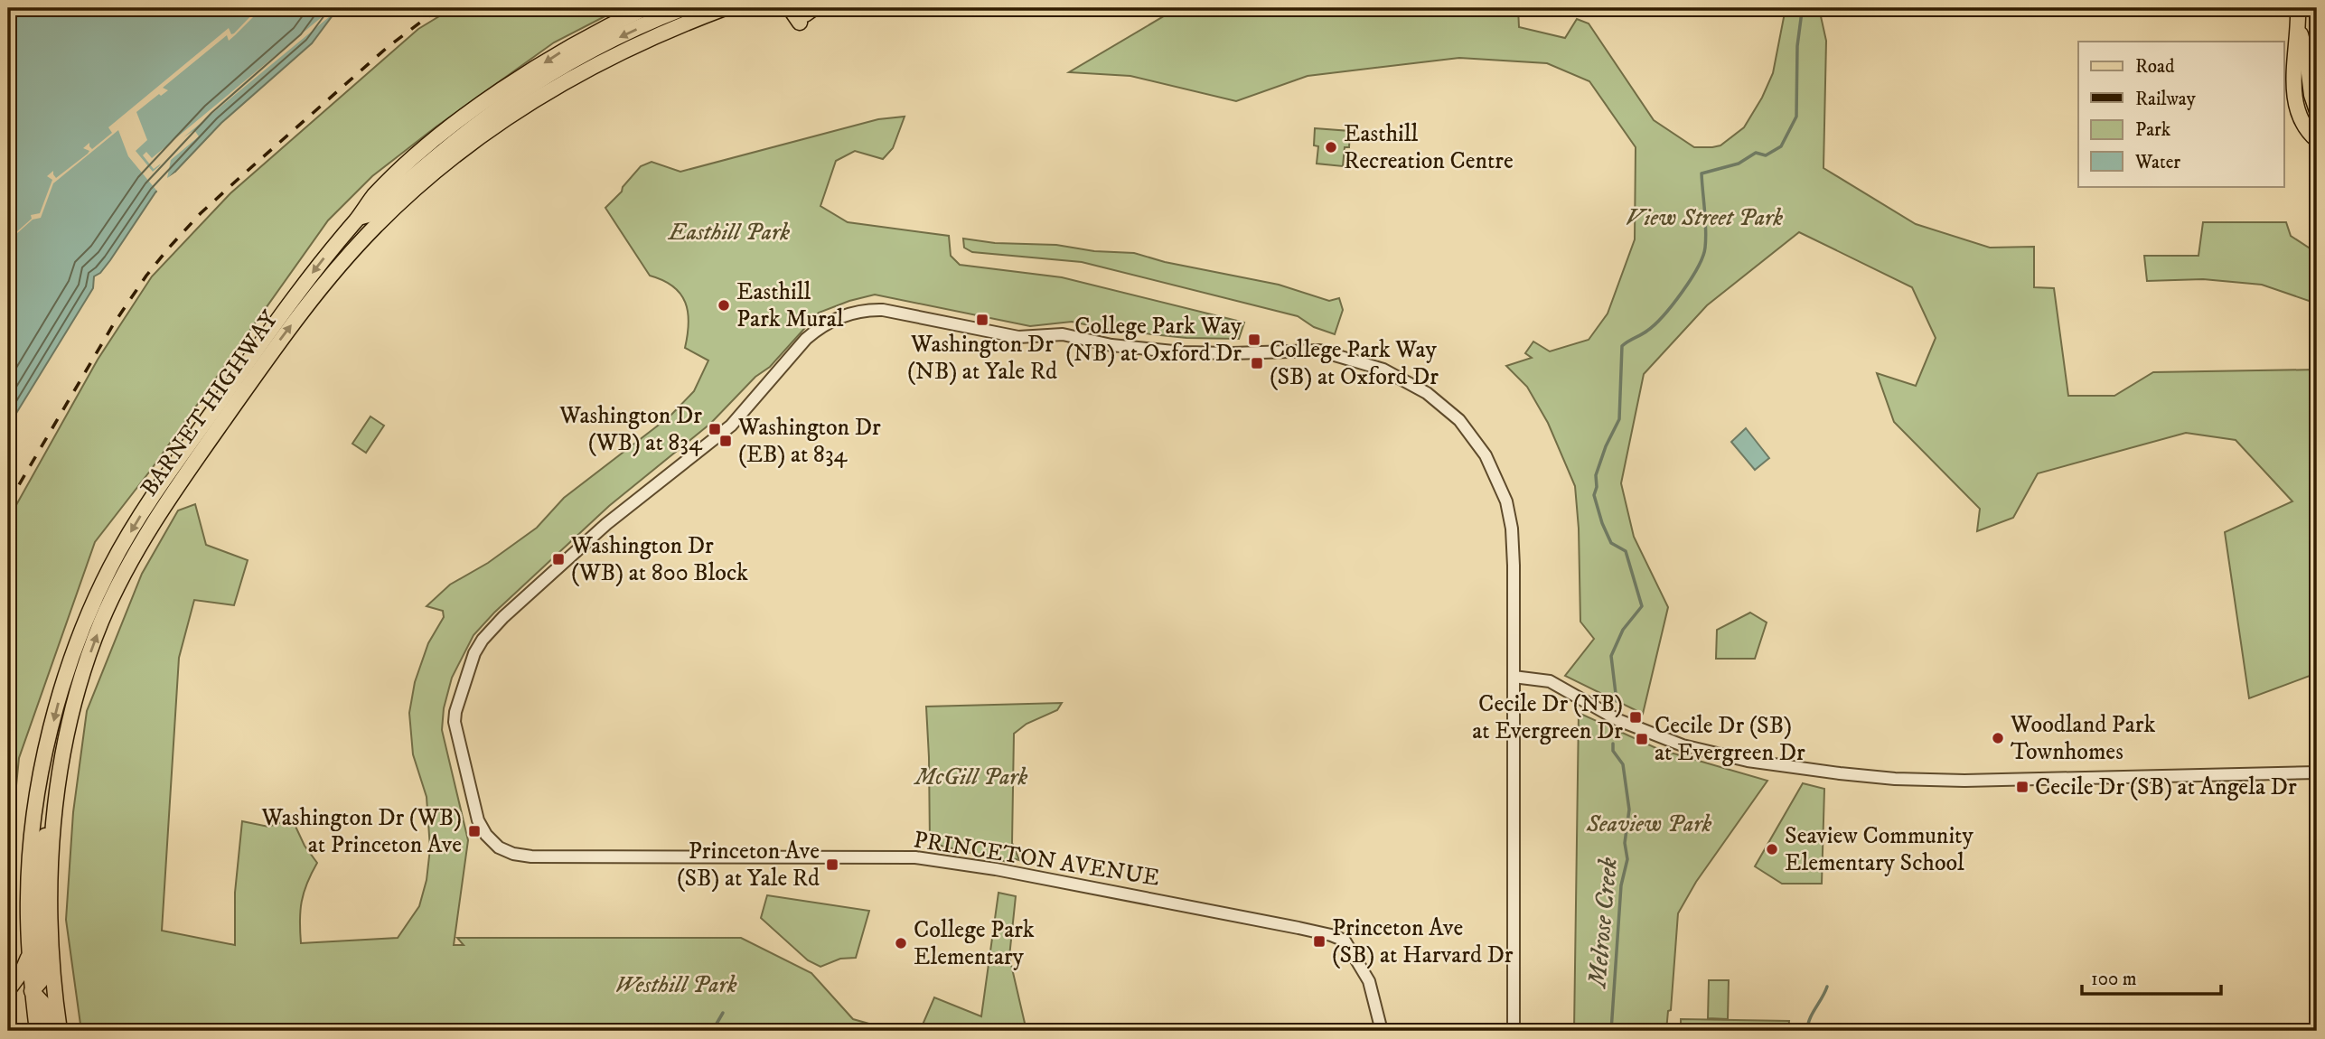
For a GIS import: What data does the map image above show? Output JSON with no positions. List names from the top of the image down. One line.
{"streets":{"main road":["BARNET HIGHWAY"],"street":["PRINCETON AVENUE"]},"water":["Melrose Creek"],"parks":["View Street Park","Easthill Park","McGill Park","Seaview Park","Westhill Park"],"places":{"other":["Easthill Recreation Centre","Easthill Park Mural","Woodland Park Townhomes","Seaview Community Elementary School","College Park Elementary"],"transit":["Washington Dr (NB) at Yale Rd","College Park Way (NB) at Oxford Dr","College Park Way (SB) at Oxford Dr","Washington Dr (WB) at 834","Washington Dr (EB) at 834","Washington Dr (WB) at 800 Block","Cecile Dr (NB) at Evergreen Dr","Cecile Dr (SB) at Evergreen Dr","Cecile Dr (SB) at Angela Dr","Washington Dr (WB) at Princeton Ave","Princeton Ave (SB) at Yale Rd","Princeton Ave (SB) at Harvard Dr"]},"legend":["Road","Railway","Park","Water"],"scale_bar":"100 m"}
